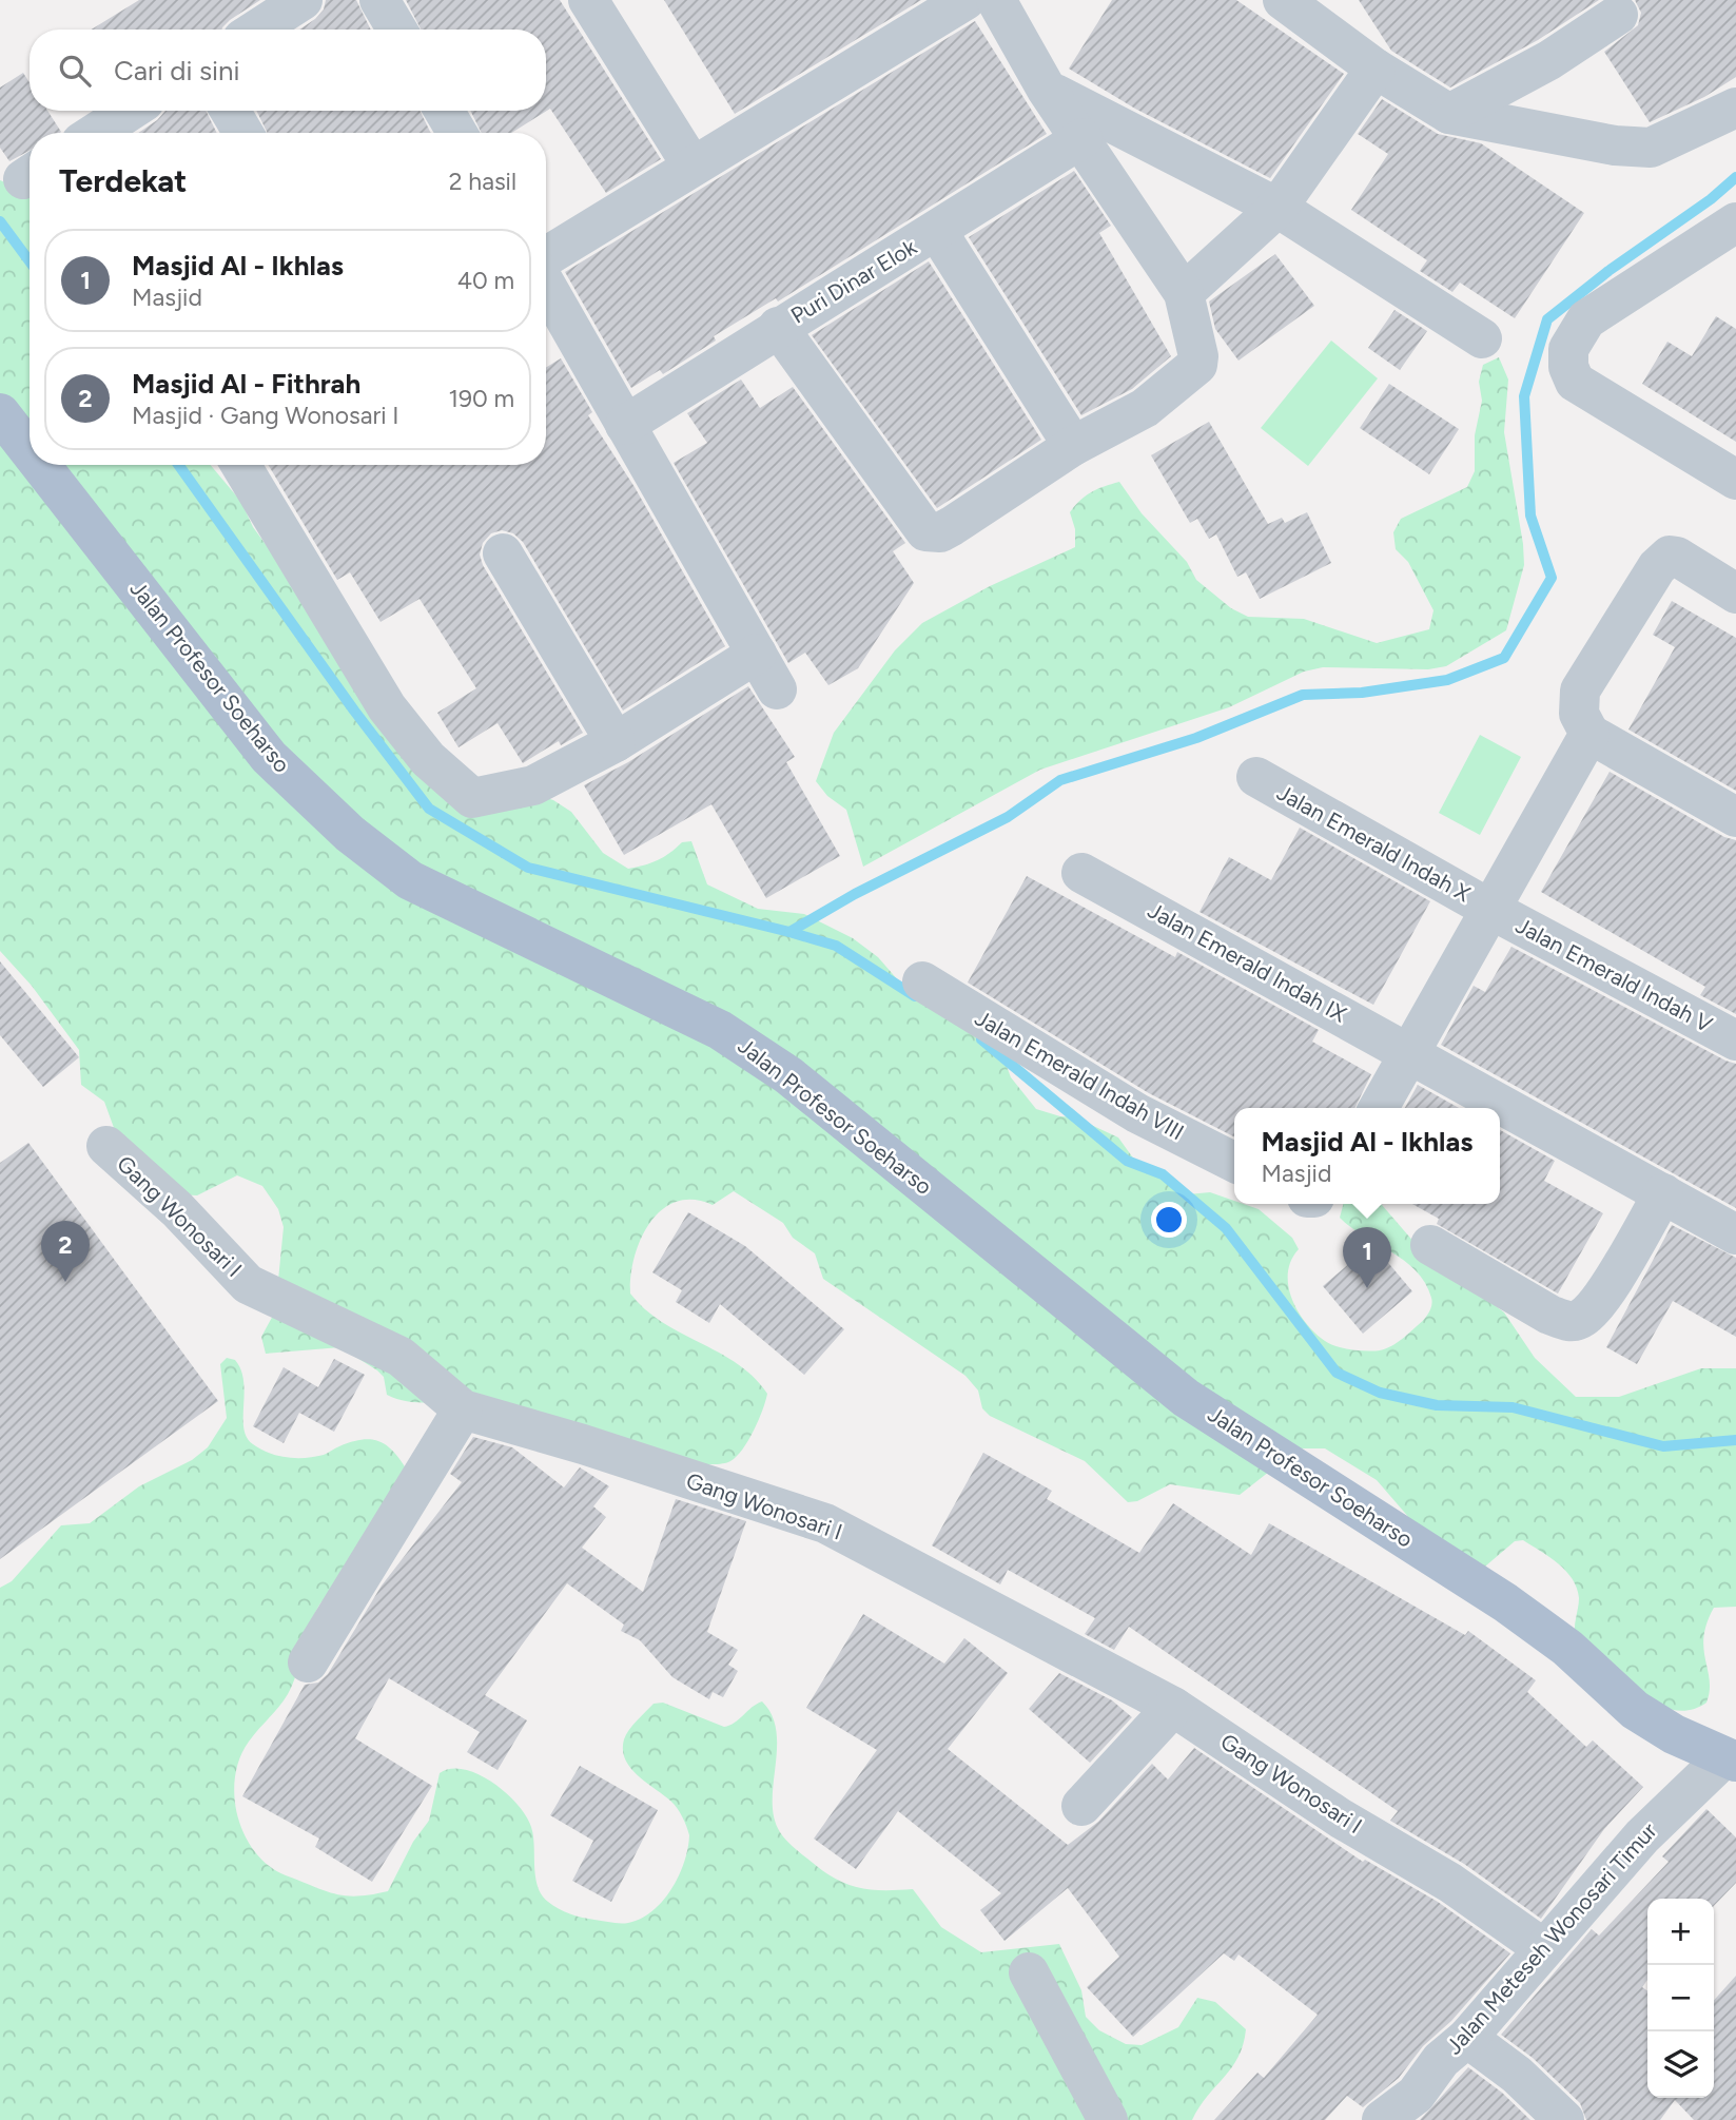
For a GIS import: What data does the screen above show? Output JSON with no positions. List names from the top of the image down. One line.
{"streets":{"main road":["Jalan Profesor Soeharso"],"street":["Puri Dinar Elok","Jalan Emerald Indah X","Jalan Emerald Indah IX","Jalan Emerald Indah V","Jalan Emerald Indah VIII","Gang Wonosari I","Jalan Meteseh Wonosari Timur"]},"crossings":[["Jalan Profesor Soeharso","Jalan Meteseh Wonosari Timur"],["Jalan Emerald Indah X","Jalan Emerald Indah V"],["Gang Wonosari I","Jalan Meteseh Wonosari Timur"]],"page":{"search":"Cari di sini","heading":["Terdekat","2 hasil"],"list":[{"mark":"1","name":"Masjid Al - Ikhlas","note":"Masjid","value":"40 m"},{"mark":"2","name":"Masjid Al - Fithrah","note":"Masjid · Gang Wonosari I","value":"190 m"}],"popup":["Masjid Al - Ikhlas","Masjid"],"pins":["2","1"],"map_buttons":["+","−"]}}
